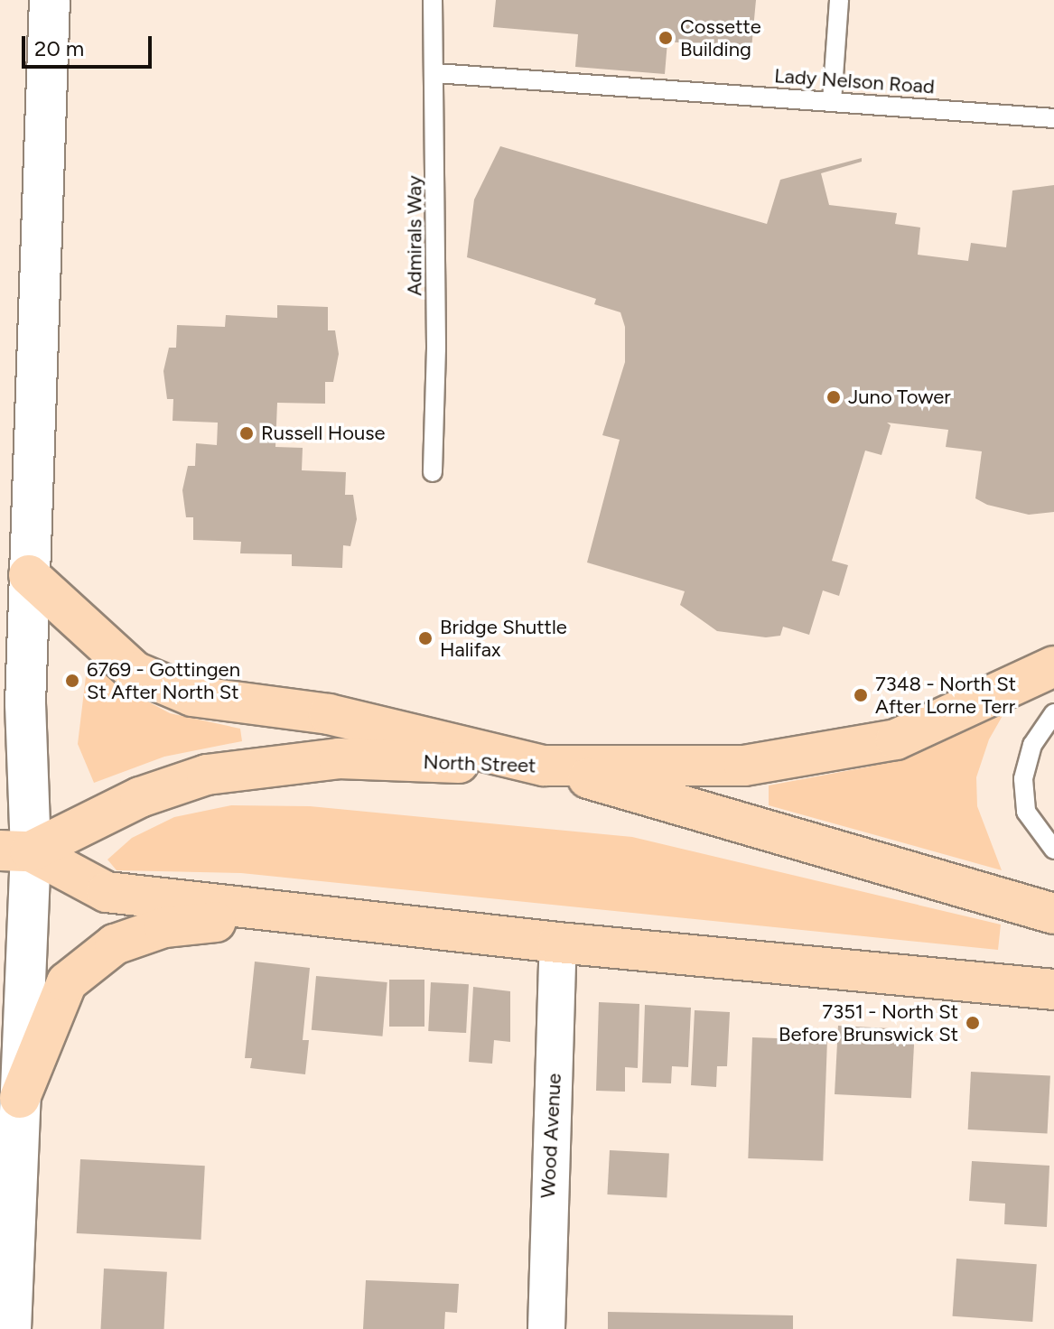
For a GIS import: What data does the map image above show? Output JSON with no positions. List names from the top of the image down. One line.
{"streets":{"main road":["North Street"],"street":["Wood Avenue"],"lane":["Lady Nelson Road","Admirals Way"]},"crossings":[["Lady Nelson Road","Admirals Way"]],"places":["Cossette Building","Juno Tower","Russell House","Bridge Shuttle Halifax","6769 - Gottingen St After North St","7348 - North St After Lorne Terr","7351 - North St Before Brunswick St"],"scale_bar":"20 m"}
